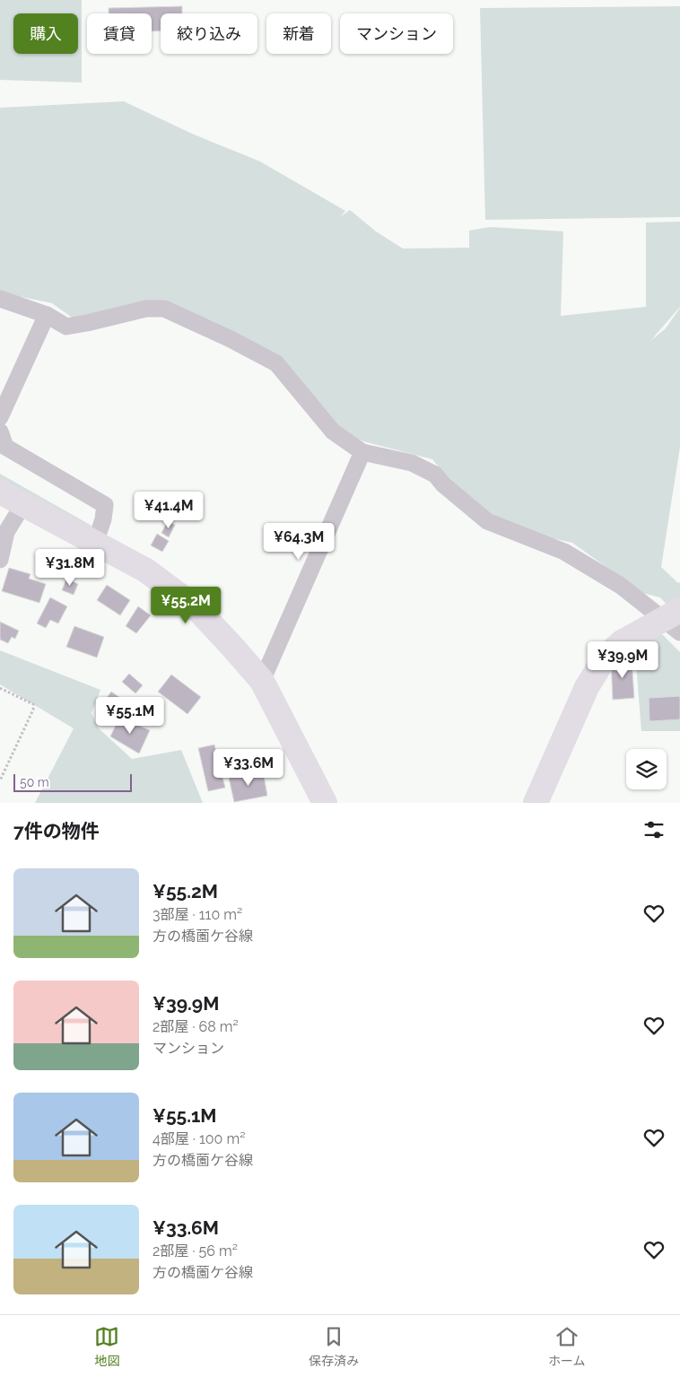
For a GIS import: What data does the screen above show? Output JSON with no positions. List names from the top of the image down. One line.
{"scale_bar":"50 m","page":{"chip":["購入","賃貸","絞り込み","新着","マンション"],"price":["¥41.4M","¥64.3M","¥31.8M","¥55.2M","¥39.9M","¥55.1M","¥33.6M"],"scale":"50 m","heading":"7件の物件","list":[{"name":"¥55.2M","note":"3部屋 · 110 m² · 方の橋薗ケ谷線"},{"name":"¥39.9M","note":"2部屋 · 68 m² · マンション"},{"name":"¥55.1M","note":"4部屋 · 100 m² · 方の橋薗ケ谷線"},{"name":"¥33.6M","note":"2部屋 · 56 m² · 方の橋薗ケ谷線"}],"tabs":["地図","保存済み","ホーム"]}}
